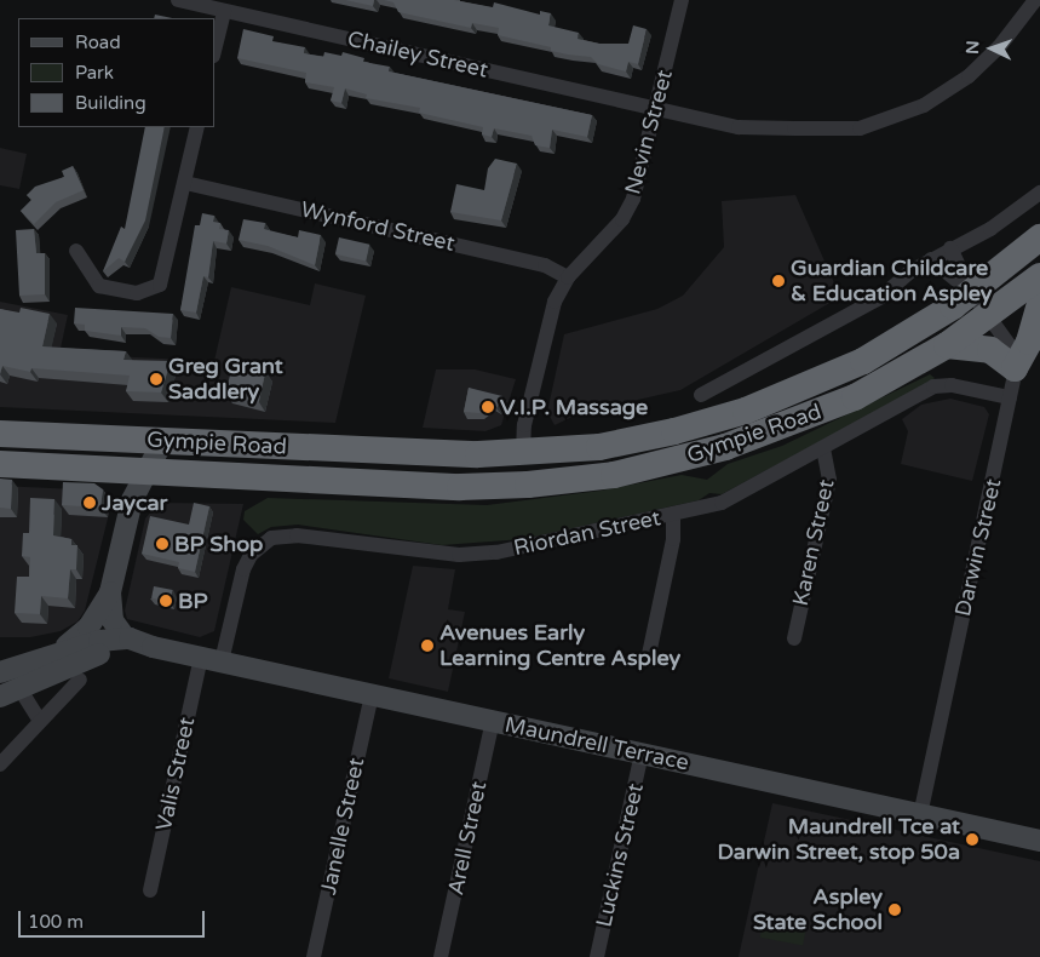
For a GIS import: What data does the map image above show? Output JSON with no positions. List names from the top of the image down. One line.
{"streets":{"highway":["Gympie Road"],"main road":["Maundrell Terrace"],"street":["Chailey Street","Nevin Street","Wynford Street","Riordan Street","Karen Street","Darwin Street","Valis Street","Janelle Street","Arell Street","Luckins Street"]},"crossings":[["Chailey Street","Nevin Street"],["Nevin Street","Wynford Street"],["Nevin Street","Gympie Road"],["Gympie Road","Darwin Street"],["Riordan Street","Karen Street"],["Riordan Street","Darwin Street"],["Riordan Street","Maundrell Terrace"],["Darwin Street","Maundrell Terrace"],["Maundrell Terrace","Valis Street"],["Maundrell Terrace","Janelle Street"],["Maundrell Terrace","Arell Street"],["Maundrell Terrace","Luckins Street"]],"places":["Guardian Childcare & Education Aspley","Greg Grant Saddlery","V.I.P. Massage","Jaycar","BP Shop","BP","Avenues Early Learning Centre Aspley","Maundrell Tce at Darwin Street, stop 50a","Aspley State School"],"legend":["Road","Park","Building"],"scale_bar":"100 m","north":"left"}
